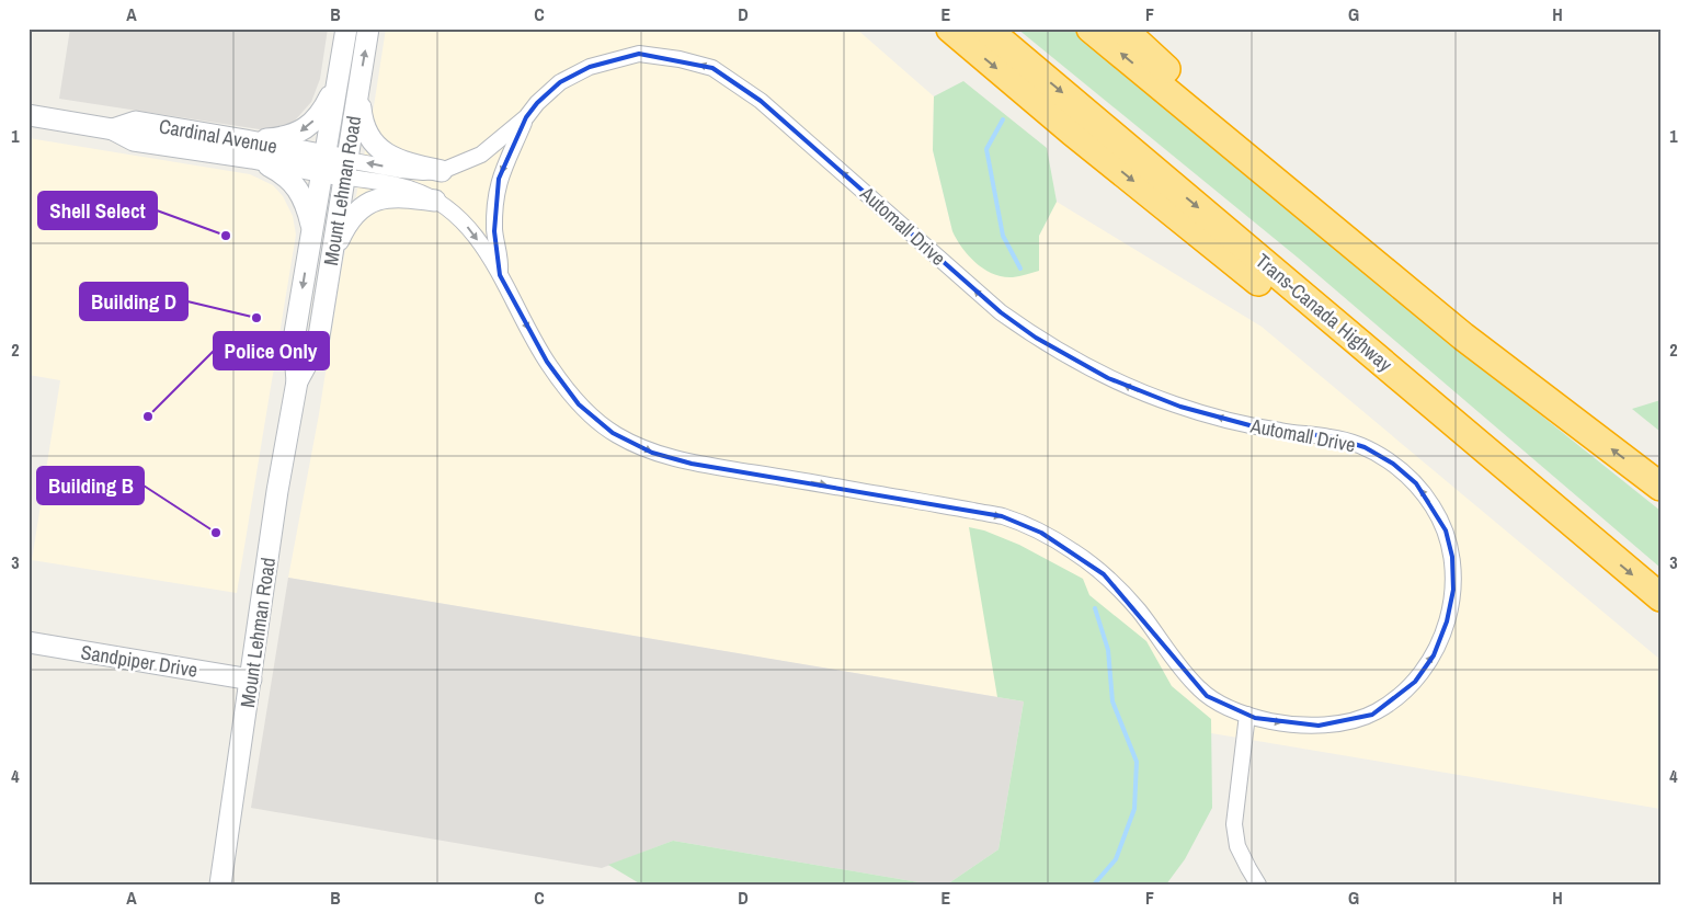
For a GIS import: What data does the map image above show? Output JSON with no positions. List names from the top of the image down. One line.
{"streets":{"highway":["Trans-Canada Highway"],"main road":["Cardinal Avenue","Mount Lehman Road","Sandpiper Drive"],"street":["Automall Drive"]},"crossings":[["Cardinal Avenue","Mount Lehman Road"],["Cardinal Avenue","Automall Drive"],["Mount Lehman Road","Automall Drive"],["Mount Lehman Road","Sandpiper Drive"]],"places":["Shell Select","Building D","Police Only","Building B"],"grid":{"columns":["A","B","C","D","E","F","G","H"],"rows":["1","2","3","4"]}}
